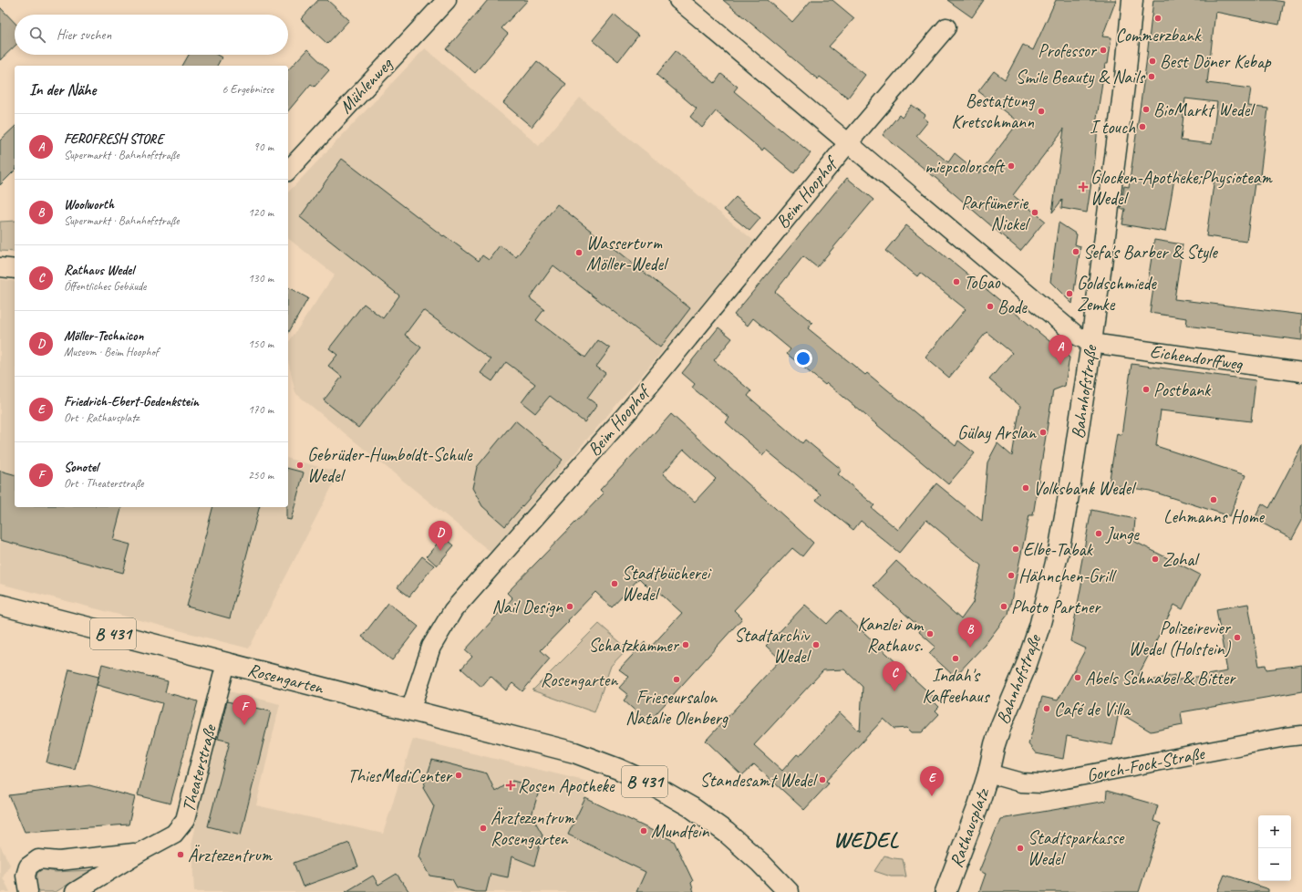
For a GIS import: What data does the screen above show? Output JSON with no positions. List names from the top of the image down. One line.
{"streets":{"street":["Mühlenweg","Beim Hoophof","Eichendorffweg","Bahnhofstraße","B 431","Rosengarten","Gorch-Fock-Straße","Theaterstraße","Rathausplatz"]},"crossings":[["Beim Hoophof","Eichendorffweg"],["Beim Hoophof","Bahnhofstraße"],["Beim Hoophof","Rosengarten"],["Eichendorffweg","Bahnhofstraße"],["Bahnhofstraße","Gorch-Fock-Straße"],["Bahnhofstraße","Rathausplatz"],["Rosengarten","Theaterstraße"],["Gorch-Fock-Straße","Rathausplatz"]],"districts":["WEDEL"],"parks":["Rosengarten"],"places":{"other":["Commerzbank","Professor","Best Döner Kebap","Smile Beauty & Nails","BioMarkt Wedel","Bestattung Kretschmann","I touch","miepcolorsoft","Parfümerie Nickel","Sefa's Barber & Style","Wasserturm Möller-Wedel","ToGao","Goldschmiede Zemke","Bode","Postbank","Gülay Arslan","Gebrüder-Humboldt-Schule Wedel","Volksbank Wedel","Lehmanns Home","Junge","Elbe-Tabak","Zohal","Hähnchen-Grill","Stadtbücherei Wedel","Nail Design","Photo Partner","Kanzlei am Rathaus.","Polizeirevier Wedel (Holstein)","Schatzkammer","Stadtarchiv Wedel","Indah's Kaffeehaus","Abels Schnabel & Bitter","Frieseursalon Natalie Olenberg","Café de Villa","ThiesMediCenter","Standesamt Wedel","Ärztezentrum Rosengarten","Mundfein","Stadtsparkasse Wedel","Ärztezentrum"],"health":["Glocken-Apotheke;Physioteam Wedel","Rosen Apotheke"]},"page":{"search":"Hier suchen","heading":["In der Nähe","6 Ergebnisse"],"list":[{"mark":"A","name":"FEROFRESH STORE","note":"Supermarkt · Bahnhofstraße","value":"90 m"},{"mark":"B","name":"Woolworth","note":"Supermarkt · Bahnhofstraße","value":"120 m"},{"mark":"C","name":"Rathaus Wedel","note":"Öffentliches Gebäude","value":"130 m"},{"mark":"D","name":"Möller-Technicon","note":"Museum · Beim Hoophof","value":"150 m"},{"mark":"E","name":"Friedrich-Ebert-Gedenkstein","note":"Ort · Rathausplatz","value":"170 m"},{"mark":"F","name":"Sonotel","note":"Ort · Theaterstraße","value":"250 m"}],"pins":["A","D","B","C","F","E"],"map_buttons":["+","−"]}}
